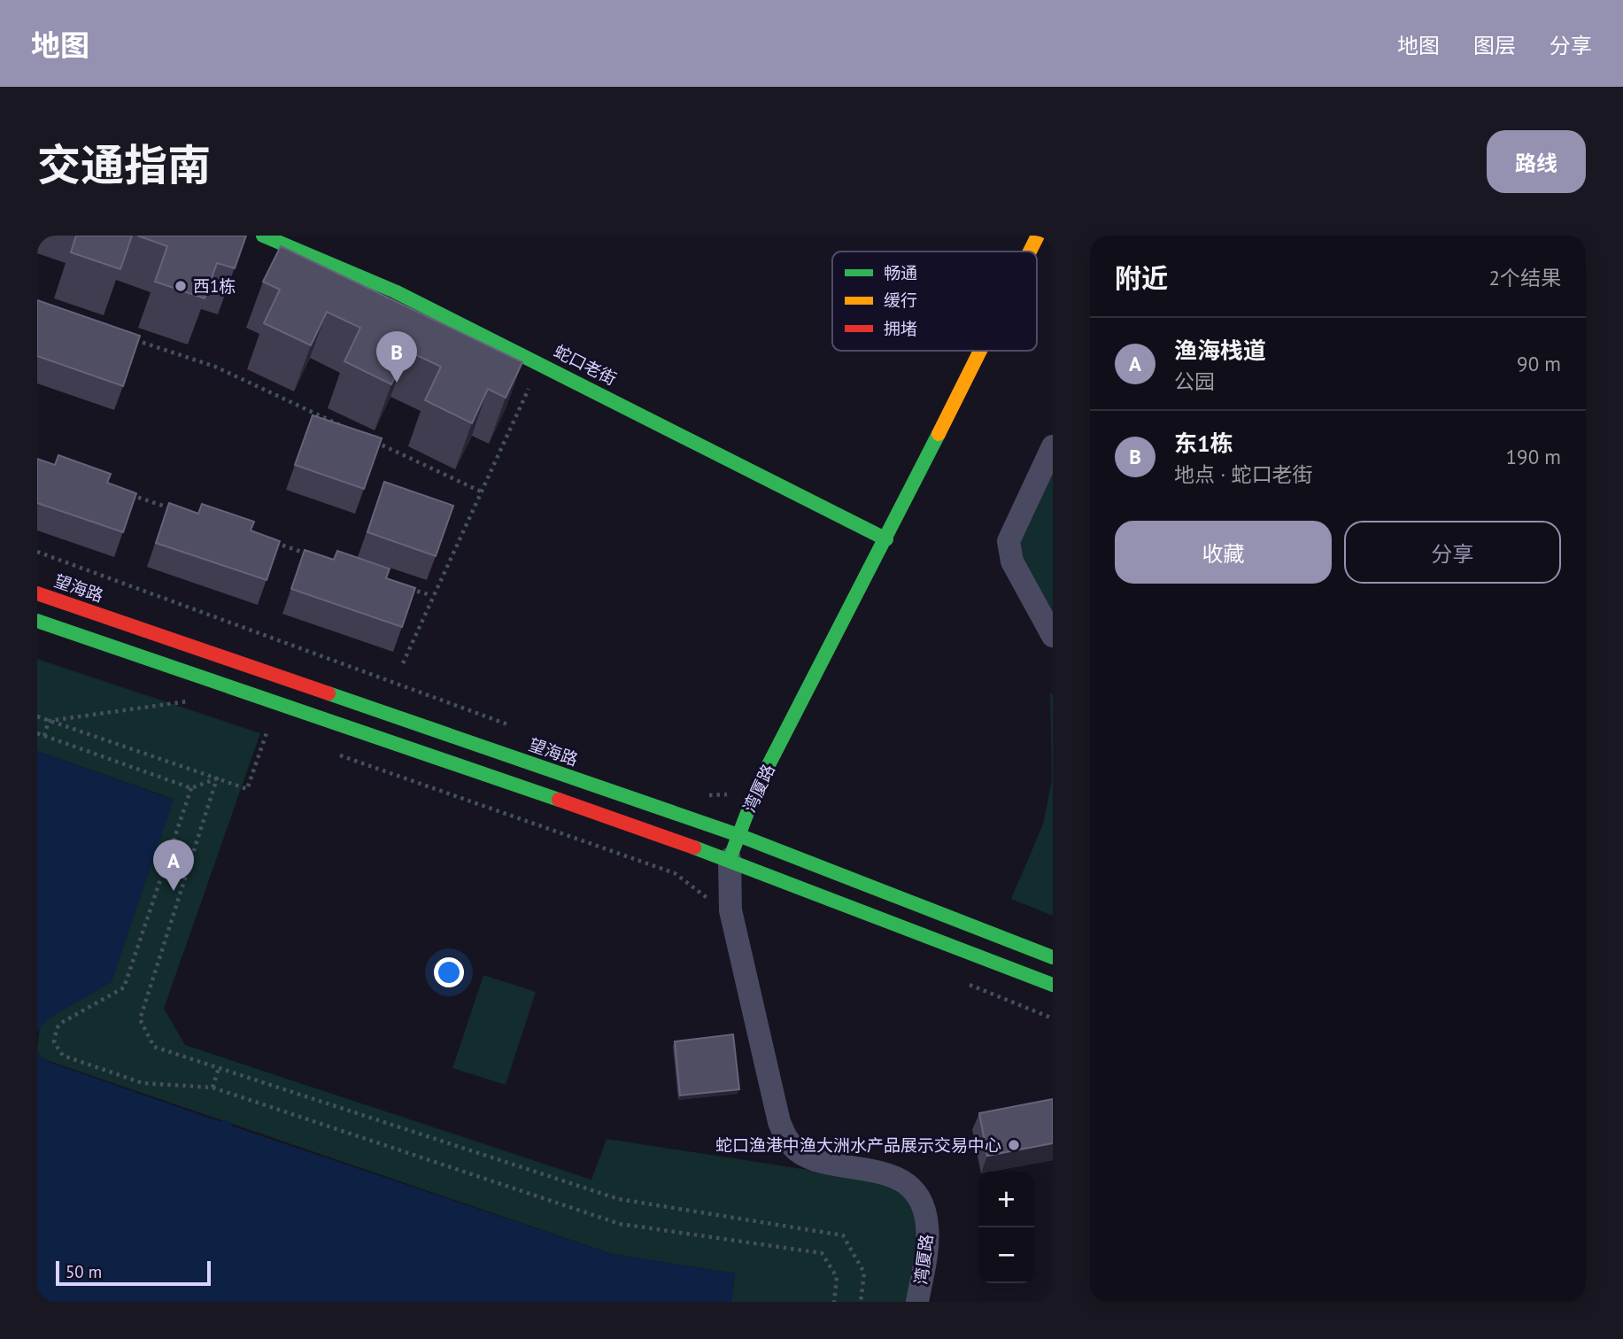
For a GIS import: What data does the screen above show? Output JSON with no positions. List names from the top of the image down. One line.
{"streets":{"main road":["蛇口老街","望海路","湾厦路"]},"crossings":[["蛇口老街","湾厦路"],["望海路","湾厦路"]],"places":["西1栋","蛇口渔港中渔大洲水产品展示交易中心"],"legend":["畅通","缓行","拥堵"],"scale_bar":"50 m","page":{"header":"地图","nav":["地图","图层","分享"],"title":"交通指南","buttons":["路线",["收藏","分享"]],"heading":["附近","2个结果"],"list":[{"mark":"A","name":"渔海栈道","note":"公园","value":"90 m"},{"mark":"B","name":"东1栋","note":"地点 · 蛇口老街","value":"190 m"}],"pins":["B","A"],"map_buttons":["+","−"],"scale":"50 m"}}
